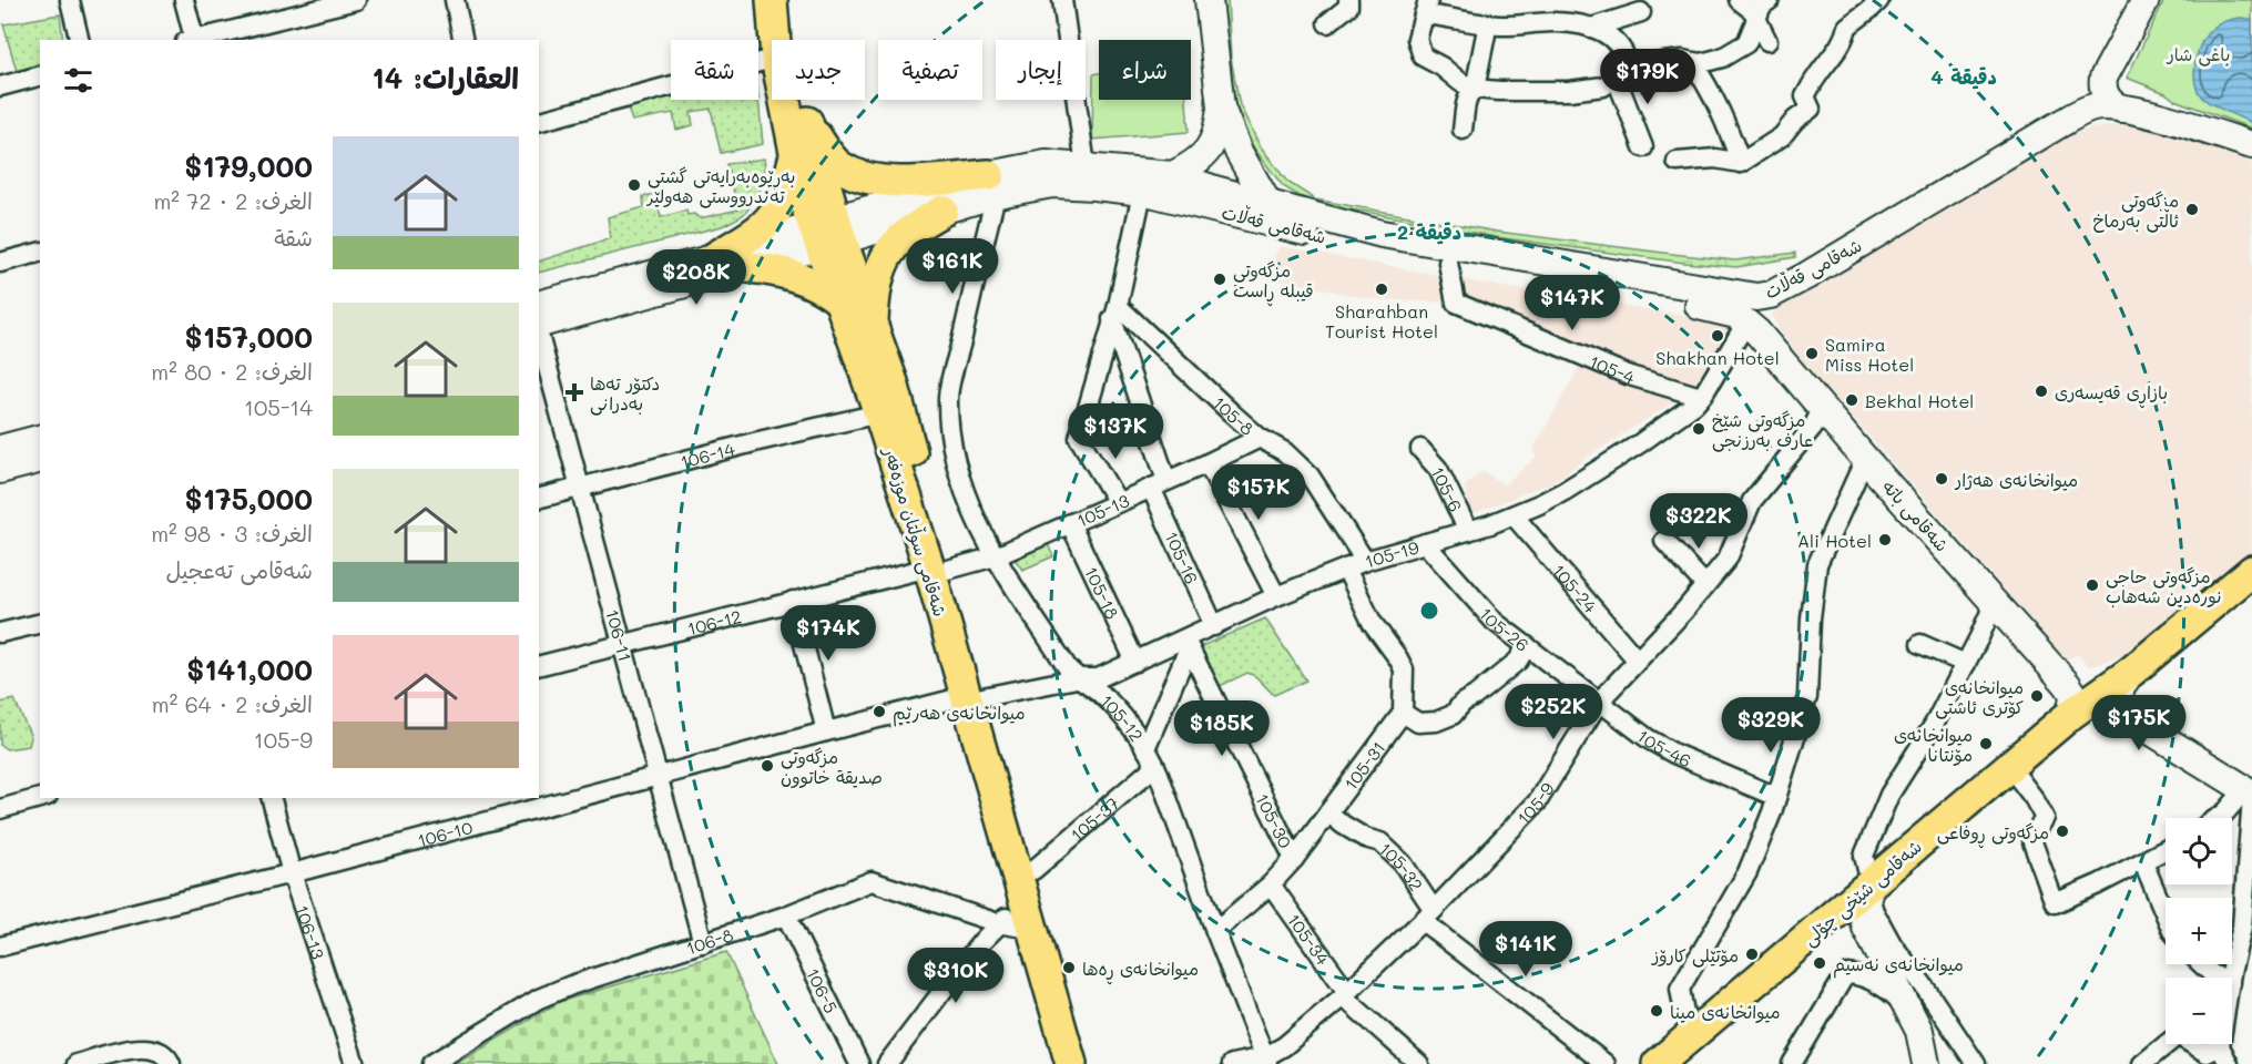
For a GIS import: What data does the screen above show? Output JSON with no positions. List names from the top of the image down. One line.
{"streets":{"main road":["شەقامی قەڵات","شەقامی باتە","شەقامی سوڵتان موزەفەر","شەقامی شێخی چۆلی"],"street":["105-4","105-8","106-14","105-6","105-13","105-19","105-16","105-24","105-18","106-12","105-26","106-11","105-12","105-46","105-31","105-9","105-37","105-30","106-10","105-32","106-13","105-34","106-8","106-5"]},"crossings":[["شەقامی قەڵات","105-4"],["شەقامی قەڵات","شەقامی باتە"],["شەقامی قەڵات","شەقامی سوڵتان موزەفەر"],["شەقامی قەڵات","105-19"],["شەقامی قەڵات","105-12"],["105-4","105-19"],["105-8","105-13"],["105-8","105-19"],["105-8","105-16"],["106-14","شەقامی سوڵتان موزەفەر"],["106-14","106-11"],["105-6","105-19"],["105-13","شەقامی سوڵتان موزەفەر"],["105-13","105-16"],["105-13","105-18"],["105-13","106-12"],["105-13","105-12"],["شەقامی باتە","105-19"],["شەقامی باتە","105-9"],["شەقامی باتە","شەقامی شێخی چۆلی"],["شەقامی سوڵتان موزەفەر","105-19"],["شەقامی سوڵتان موزەفەر","106-12"],["شەقامی سوڵتان موزەفەر","105-37"],["شەقامی سوڵتان موزەفەر","106-10"],["شەقامی سوڵتان موزەفەر","106-8"],["105-19","105-16"],["105-19","105-24"],["105-19","105-18"],["105-19","105-26"],["105-19","105-12"],["105-19","105-30"],["105-19","106-10"],["105-24","105-9"],["106-12","106-11"],["105-26","105-46"],["105-26","105-9"],["106-11","106-10"],["106-11","106-8"],["105-12","105-31"],["105-12","105-9"],["105-12","105-37"],["105-46","105-9"],["105-31","105-30"],["105-31","105-32"],["105-31","105-34"],["105-9","105-32"],["105-9","105-34"],["106-10","106-13"],["106-8","106-5"]],"parks":["باغی شار"],"places":{"other":["بەڕێوەبەرایەتی گشتی تەندرووستی هەولێر","مزگەوتی ئاڵتی بەرماخ","مزگەوتی قیبلە ڕاست","Sharahban Tourist Hotel","Shakhan Hotel","Samira Miss Hotel","بازاڕی قەیسەری","Bekhal Hotel","مزگەوتی شێخ عارف بەرزنجی","میوانخانەی هەژار","Ali Hotel","مزگەوتی حاجی نورەدین شەهاب","میوانخانەی کۆتری ئاشتی","میوانخانەی هەرێم","میوانخانەی مۆنتانا","مزگەوتی صديقة خاتوون","مزگەوتی ڕوفاعی","مۆتێلی کارۆز","میوانخانەی نەسیم","میوانخانەی ڕەها","میوانخانەی مینا"],"health":["دکتۆر تەها بەدرانی"]},"page":{"chip":["شراء","إيجار","تصفية","جديد","شقة"],"heading":"العقارات: 14","price":["$179K","$161K","$208K","$147K","$137K","$157K","$322K","$174K","$252K","$175K","$329K","$185K","$141K","$310K"],"list":[{"name":"$179,000","note":"الغرف: 2 · 72 m² · شقة"},{"name":"$157,000","note":"الغرف: 2 · 80 m² · 105-14"},{"name":"$175,000","note":"الغرف: 3 · 98 m² · شەقامی تەعجیل"},{"name":"$141,000","note":"الغرف: 2 · 64 m² · 105-9"}],"map_buttons":["+","−"]},"rings":["4 دقيقة","2 دقيقة"]}
